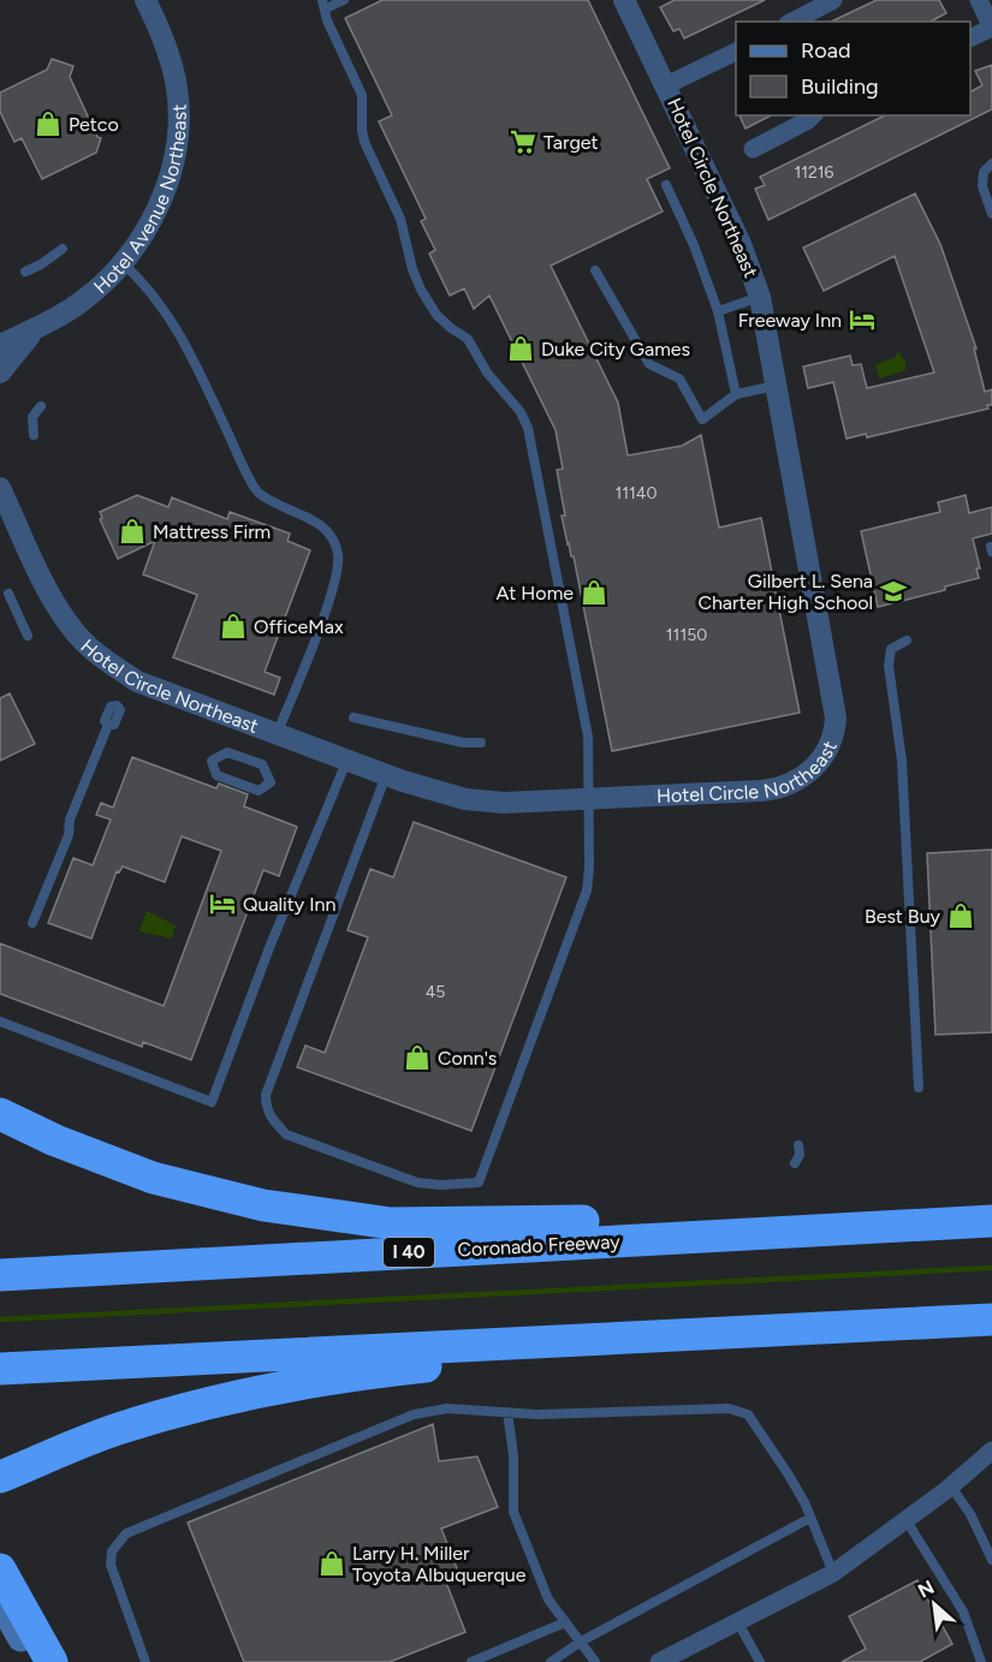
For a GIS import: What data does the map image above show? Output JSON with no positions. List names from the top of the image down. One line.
{"streets":{"highway":["Coronado Freeway","I 40"],"street":["Hotel Circle Northeast","Hotel Avenue Northeast"]},"places":{"shop":["Petco","Duke City Games","Mattress Firm","At Home","OfficeMax","Best Buy","Conn's","Larry H. Miller Toyota Albuquerque"],"supermarket":["Target"],"hotel":["Freeway Inn","Quality Inn"],"school or university":["Gilbert L. Sena Charter High School"]},"house_numbers":["11216","11140","11150","45"],"legend":["Road","Building"],"north":"top left"}
